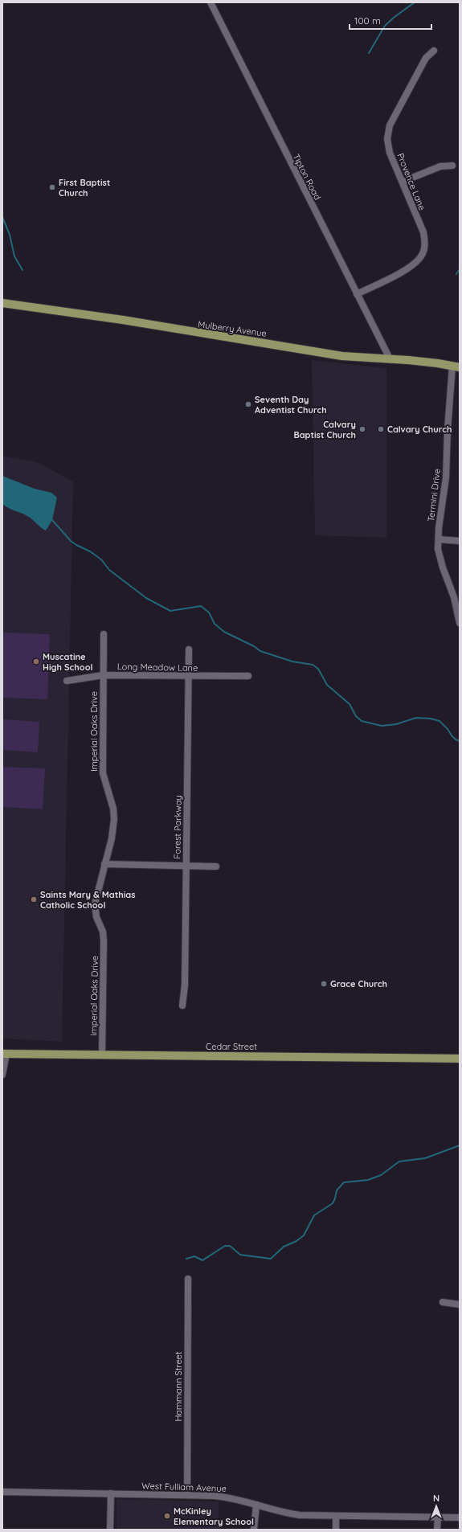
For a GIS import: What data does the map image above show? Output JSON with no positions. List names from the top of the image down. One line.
{"streets":{"main road":["Mulberry Avenue","Cedar Street"],"street":["Tipton Road","Provence Lane","Termini Drive","Long Meadow Lane","Imperial Oaks Drive","Forest Parkway","Hammann Street","West Fulliam Avenue"]},"crossings":[["Tipton Road","Provence Lane"],["Tipton Road","Mulberry Avenue"],["Mulberry Avenue","Termini Drive"],["Long Meadow Lane","Imperial Oaks Drive"],["Long Meadow Lane","Forest Parkway"],["Imperial Oaks Drive","Cedar Street"],["Hammann Street","West Fulliam Avenue"]],"places":["First Baptist Church","Seventh Day Adventist Church","Calvary Baptist Church","Calvary Church","Muscatine High School","Saints Mary & Mathias Catholic School","Grace Church","McKinley Elementary School"],"scale_bar":"100 m","north":"top"}
